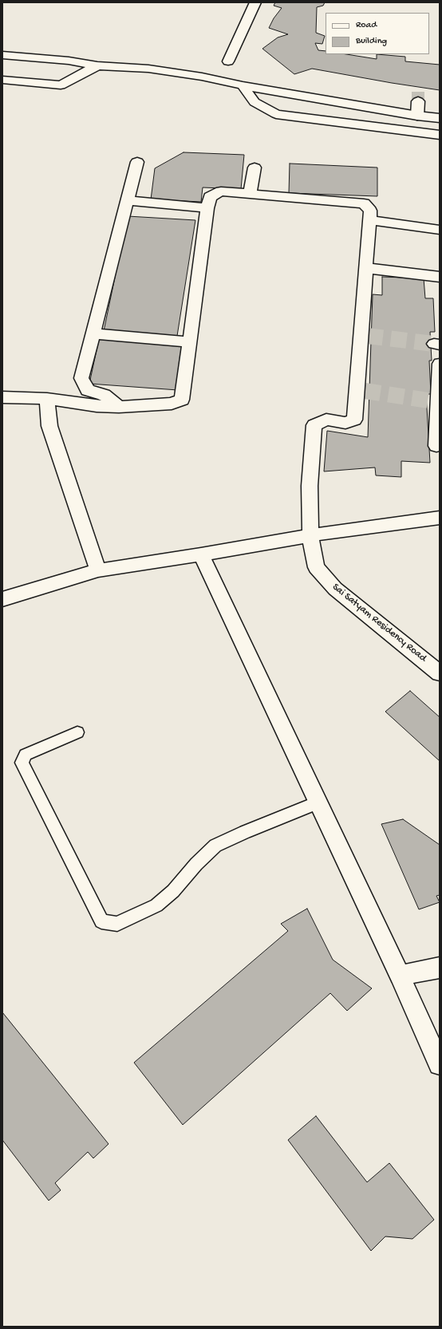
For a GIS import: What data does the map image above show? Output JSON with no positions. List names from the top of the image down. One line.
{"streets":{"street":["Sai Satyam Residency Road"]},"legend":["Road","Building"]}
